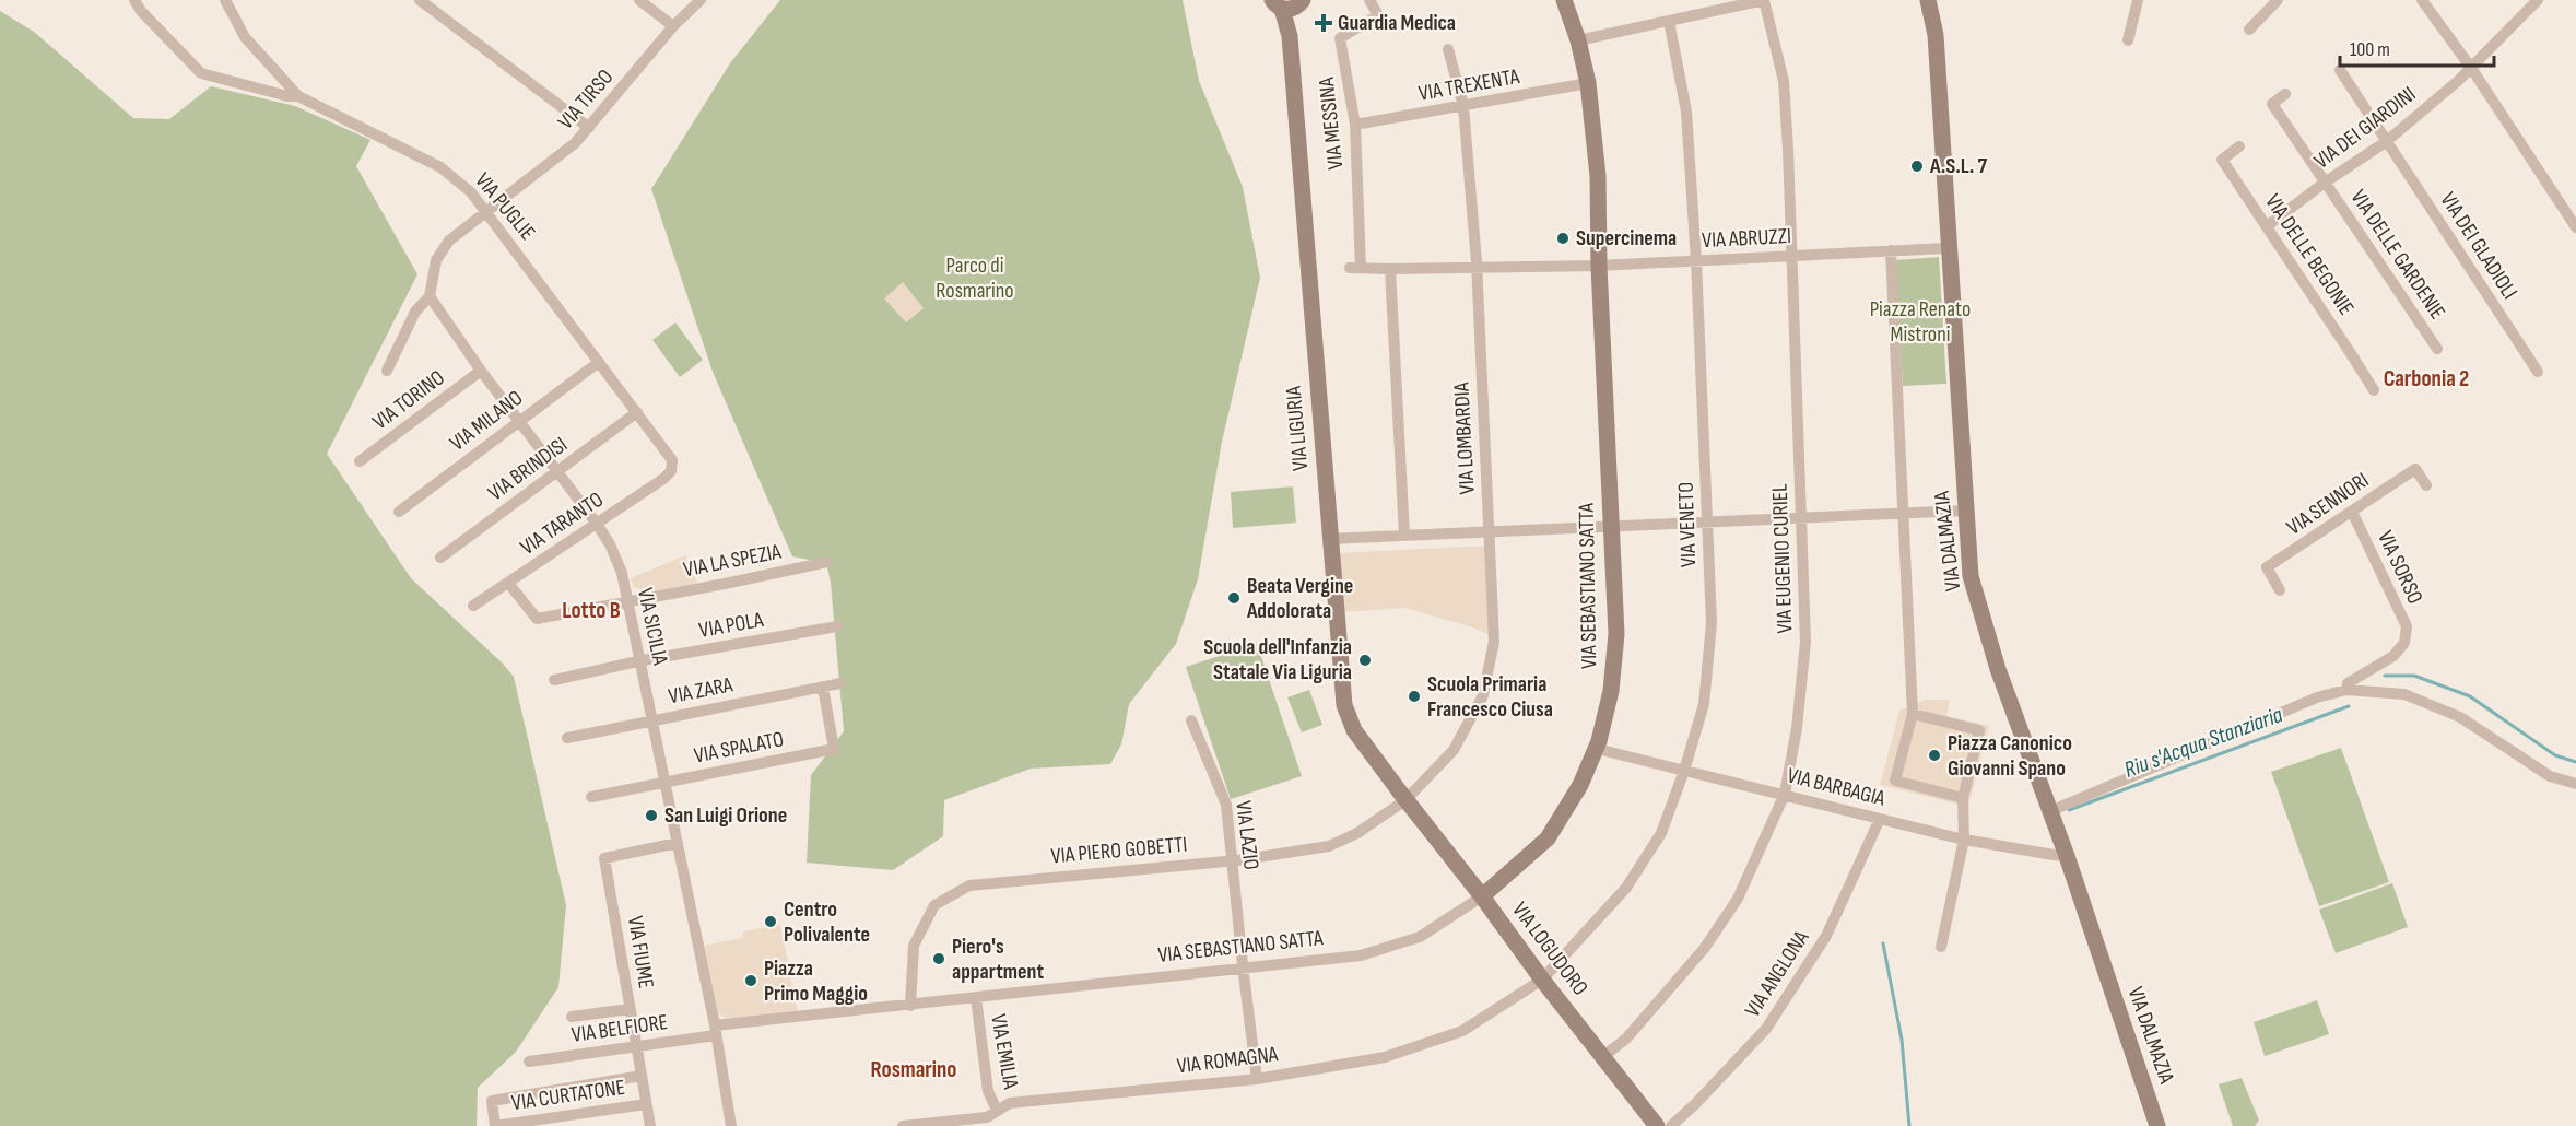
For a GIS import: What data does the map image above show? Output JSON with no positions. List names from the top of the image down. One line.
{"streets":{"street":["VIA TREXENTA","VIA TIRSO","VIA MESSINA","VIA DEI GIARDINI","VIA PUGLIE","VIA ABRUZZI","VIA DEI GLADIOLI","VIA DELLE BEGONIE","VIA DELLE GARDENIE","VIA TORINO","VIA MILANO","VIA LIGURIA","VIA LOMBARDIA","VIA BRINDISI","VIA SENNORI","VIA TARANTO","VIA VENETO","VIA DALMAZIA","VIA EUGENIO CURIEL","VIA LA SPEZIA","VIA SORSO","VIA SEBASTIANO SATTA","VIA POLA","VIA SICILIA","VIA ZARA","VIA SPALATO","VIA BARBAGIA","VIA LAZIO","VIA PIERO GOBETTI","VIA LOGUDORO","VIA FIUME","VIA ANGLONA","VIA BELFIORE","VIA EMILIA","VIA ROMAGNA","VIA CURTATONE"]},"crossings":[["VIA TREXENTA","VIA MESSINA"],["VIA TREXENTA","VIA LOMBARDIA"],["VIA TREXENTA","VIA SEBASTIANO SATTA"],["VIA TIRSO","VIA PUGLIE"],["VIA MESSINA","VIA ABRUZZI"],["VIA DEI GIARDINI","VIA DEI GLADIOLI"],["VIA DEI GIARDINI","VIA DELLE BEGONIE"],["VIA DEI GIARDINI","VIA DELLE GARDENIE"],["VIA PUGLIE","VIA MILANO"],["VIA PUGLIE","VIA BRINDISI"],["VIA PUGLIE","VIA TARANTO"],["VIA ABRUZZI","VIA LOMBARDIA"],["VIA ABRUZZI","VIA VENETO"],["VIA ABRUZZI","VIA DALMAZIA"],["VIA ABRUZZI","VIA EUGENIO CURIEL"],["VIA ABRUZZI","VIA SEBASTIANO SATTA"],["VIA TORINO","VIA SICILIA"],["VIA MILANO","VIA SICILIA"],["VIA LIGURIA","VIA LOMBARDIA"],["VIA LIGURIA","VIA PIERO GOBETTI"],["VIA LIGURIA","VIA LOGUDORO"],["VIA LOMBARDIA","VIA PIERO GOBETTI"],["VIA LOMBARDIA","VIA LOGUDORO"],["VIA BRINDISI","VIA SICILIA"],["VIA SENNORI","VIA SORSO"],["VIA TARANTO","VIA LA SPEZIA"],["VIA TARANTO","VIA SICILIA"],["VIA VENETO","VIA BARBAGIA"],["VIA VENETO","VIA LOGUDORO"],["VIA VENETO","VIA ROMAGNA"],["VIA DALMAZIA","VIA BARBAGIA"],["VIA EUGENIO CURIEL","VIA BARBAGIA"],["VIA EUGENIO CURIEL","VIA LOGUDORO"],["VIA LA SPEZIA","VIA SICILIA"],["VIA SEBASTIANO SATTA","VIA SICILIA"],["VIA SEBASTIANO SATTA","VIA BARBAGIA"],["VIA SEBASTIANO SATTA","VIA LAZIO"],["VIA SEBASTIANO SATTA","VIA PIERO GOBETTI"],["VIA SEBASTIANO SATTA","VIA LOGUDORO"],["VIA SEBASTIANO SATTA","VIA BELFIORE"],["VIA SEBASTIANO SATTA","VIA EMILIA"],["VIA POLA","VIA SICILIA"],["VIA SICILIA","VIA ZARA"],["VIA SICILIA","VIA SPALATO"],["VIA SICILIA","VIA FIUME"],["VIA SICILIA","VIA BELFIORE"],["VIA ZARA","VIA SPALATO"],["VIA BARBAGIA","VIA ANGLONA"],["VIA LAZIO","VIA PIERO GOBETTI"],["VIA LAZIO","VIA ROMAGNA"],["VIA PIERO GOBETTI","VIA LOGUDORO"],["VIA LOGUDORO","VIA ROMAGNA"],["VIA FIUME","VIA BELFIORE"],["VIA FIUME","VIA CURTATONE"],["VIA EMILIA","VIA ROMAGNA"]],"districts":["Carbonia 2","Lotto B","Rosmarino"],"water":["Riu s'Acqua Stanziaria"],"parks":["Parco di Rosmarino","Piazza Renato Mistroni"],"places":{"health":["Guardia Medica"],"other":["A.S.L. 7","Supercinema","Beata Vergine Addolorata","Scuola dell'Infanzia Statale Via Liguria","Scuola Primaria Francesco Ciusa","Piazza Canonico Giovanni Spano","San Luigi Orione","Centro Polivalente","Piero's appartment","Piazza Primo Maggio"]},"scale_bar":"100 m"}
